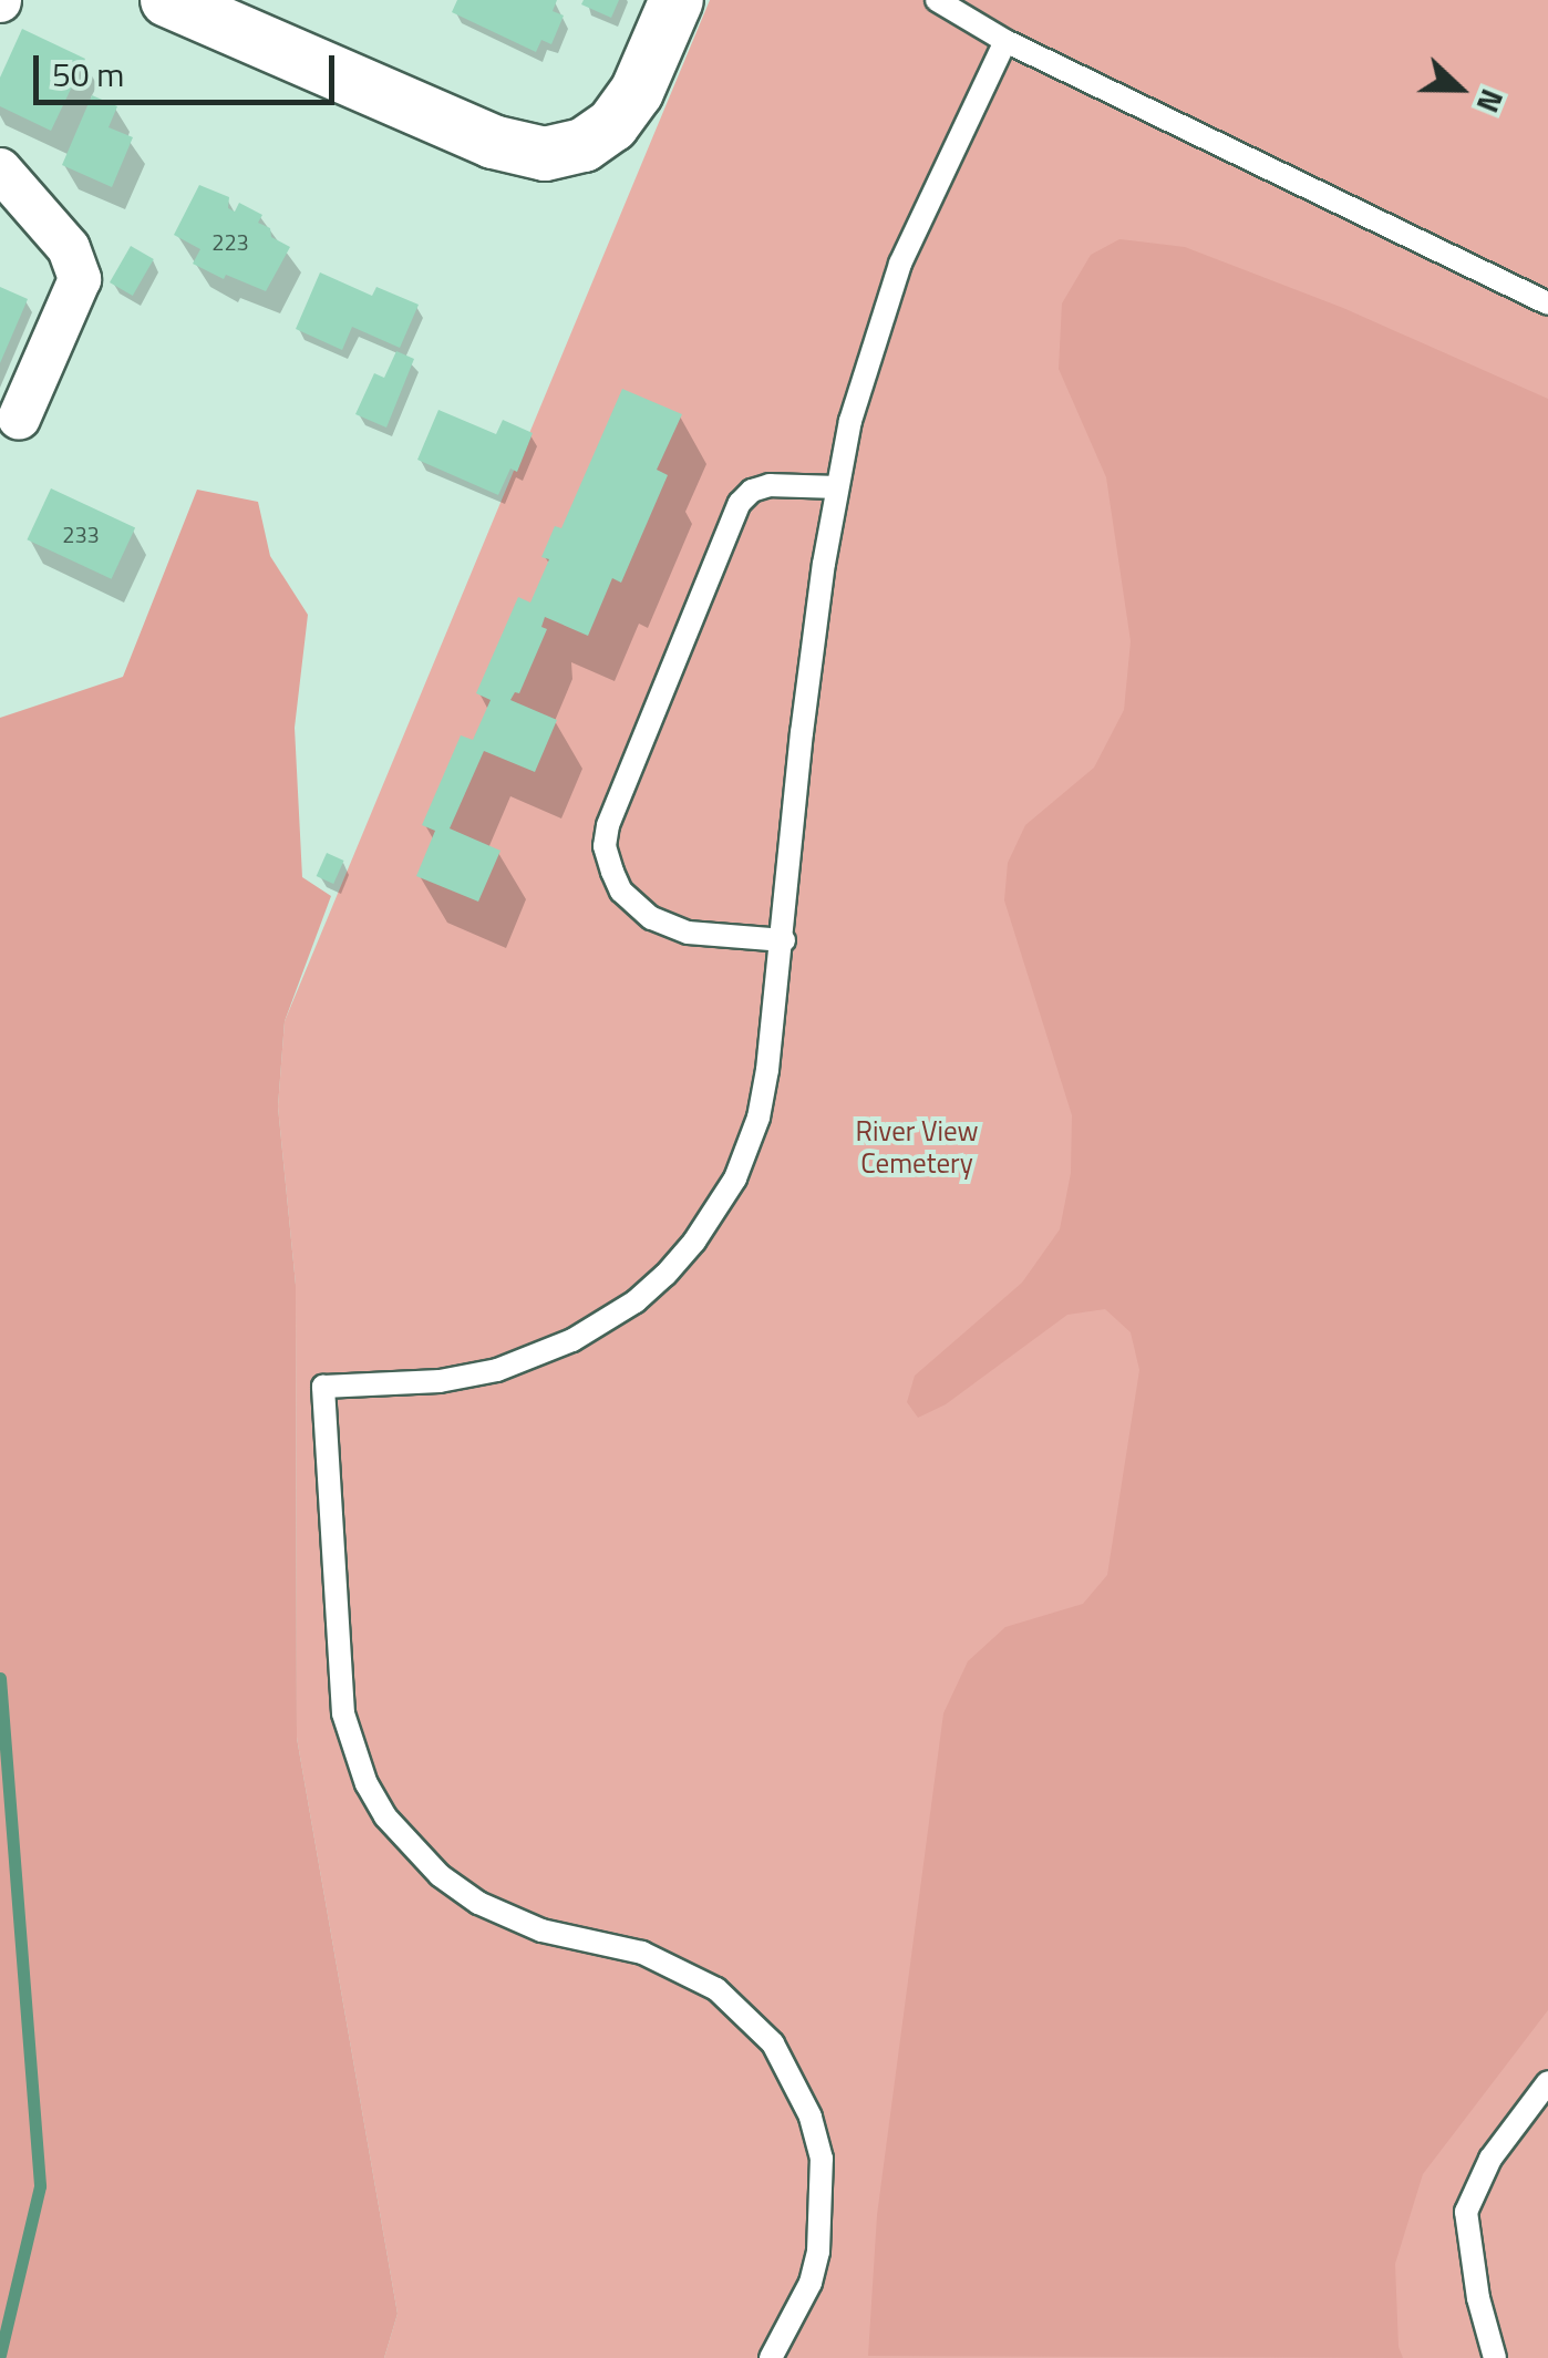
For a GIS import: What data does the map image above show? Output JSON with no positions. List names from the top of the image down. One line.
{"parks":["River View Cemetery"],"house_numbers":["223","233"],"scale_bar":"50 m","north":"right"}
